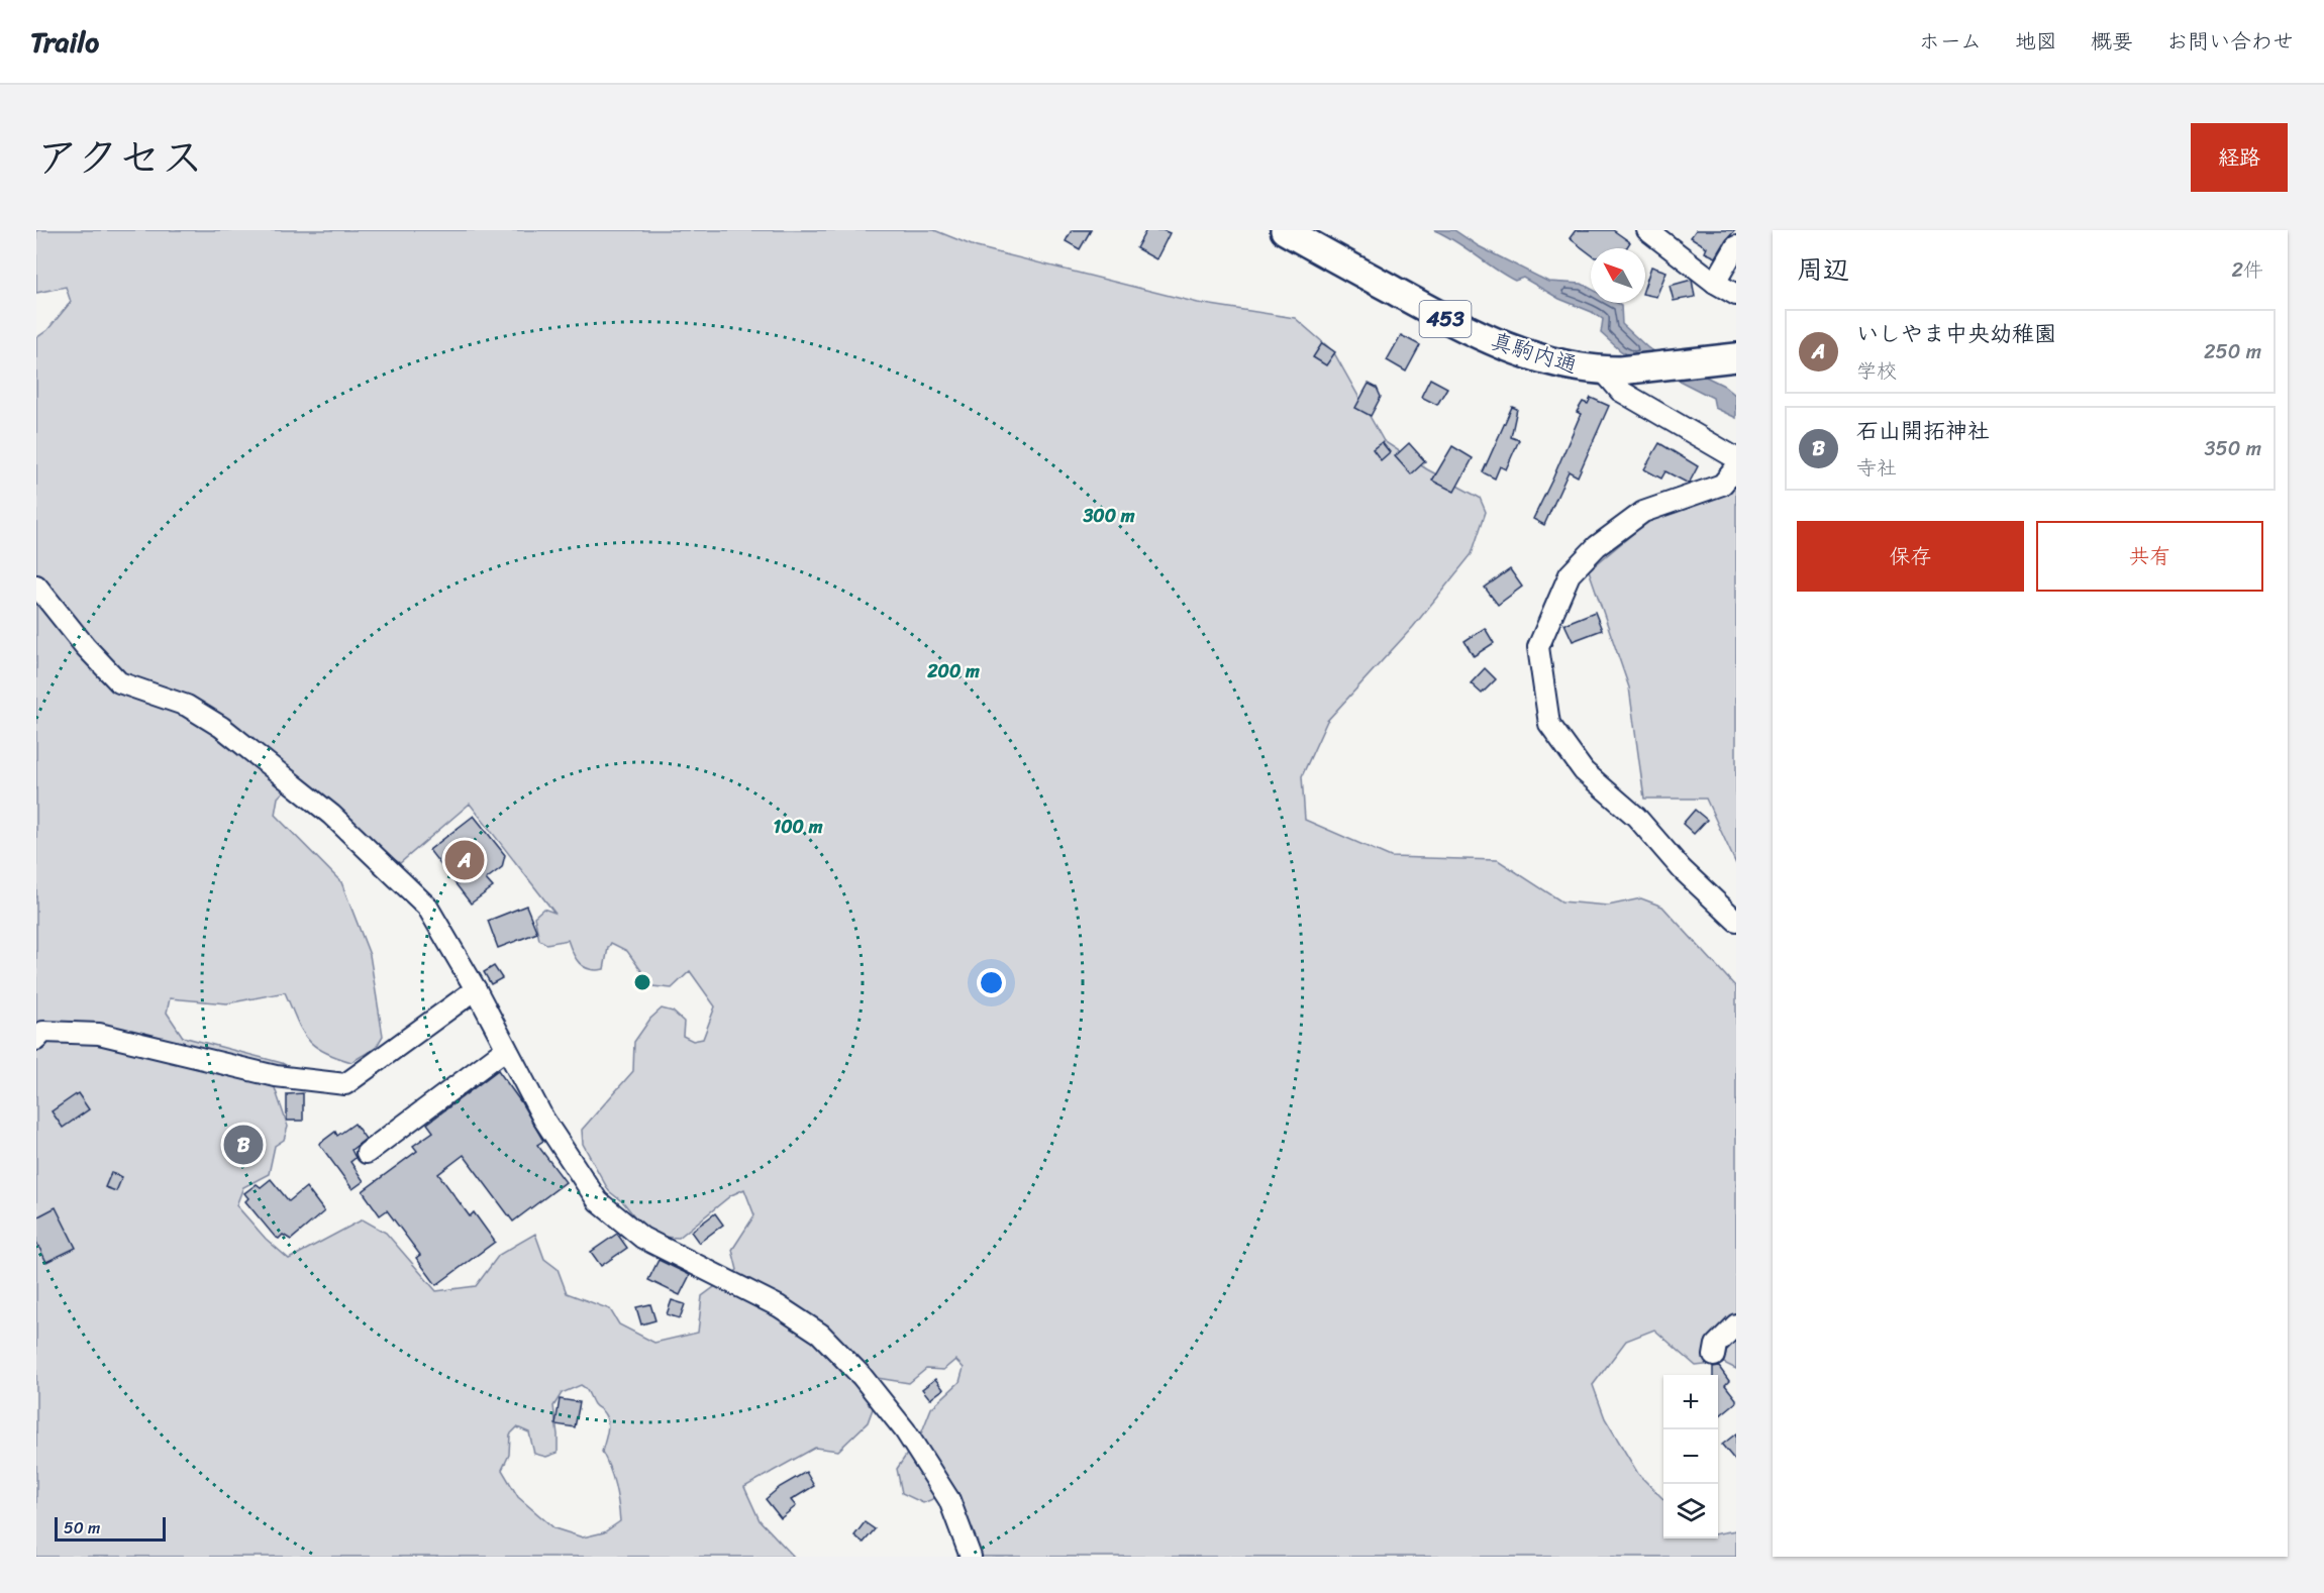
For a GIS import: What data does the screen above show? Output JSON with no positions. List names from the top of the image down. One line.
{"streets":{"highway":["453","真駒内通"]},"scale_bar":"50 m","north":"top left","page":{"header":"Trailo","nav":["ホーム","地図","概要","お問い合わせ"],"title":"アクセス","buttons":["経路",["保存","共有"]],"heading":["周辺","2件"],"list":[{"mark":"A","name":"いしやま中央幼稚園","note":"学校","value":"250 m"},{"mark":"B","name":"石山開拓神社","note":"寺社","value":"350 m"}],"pins":["A","B"],"map_buttons":["+","−"],"scale":"50 m"},"rings":["300 m","200 m","100 m"]}
